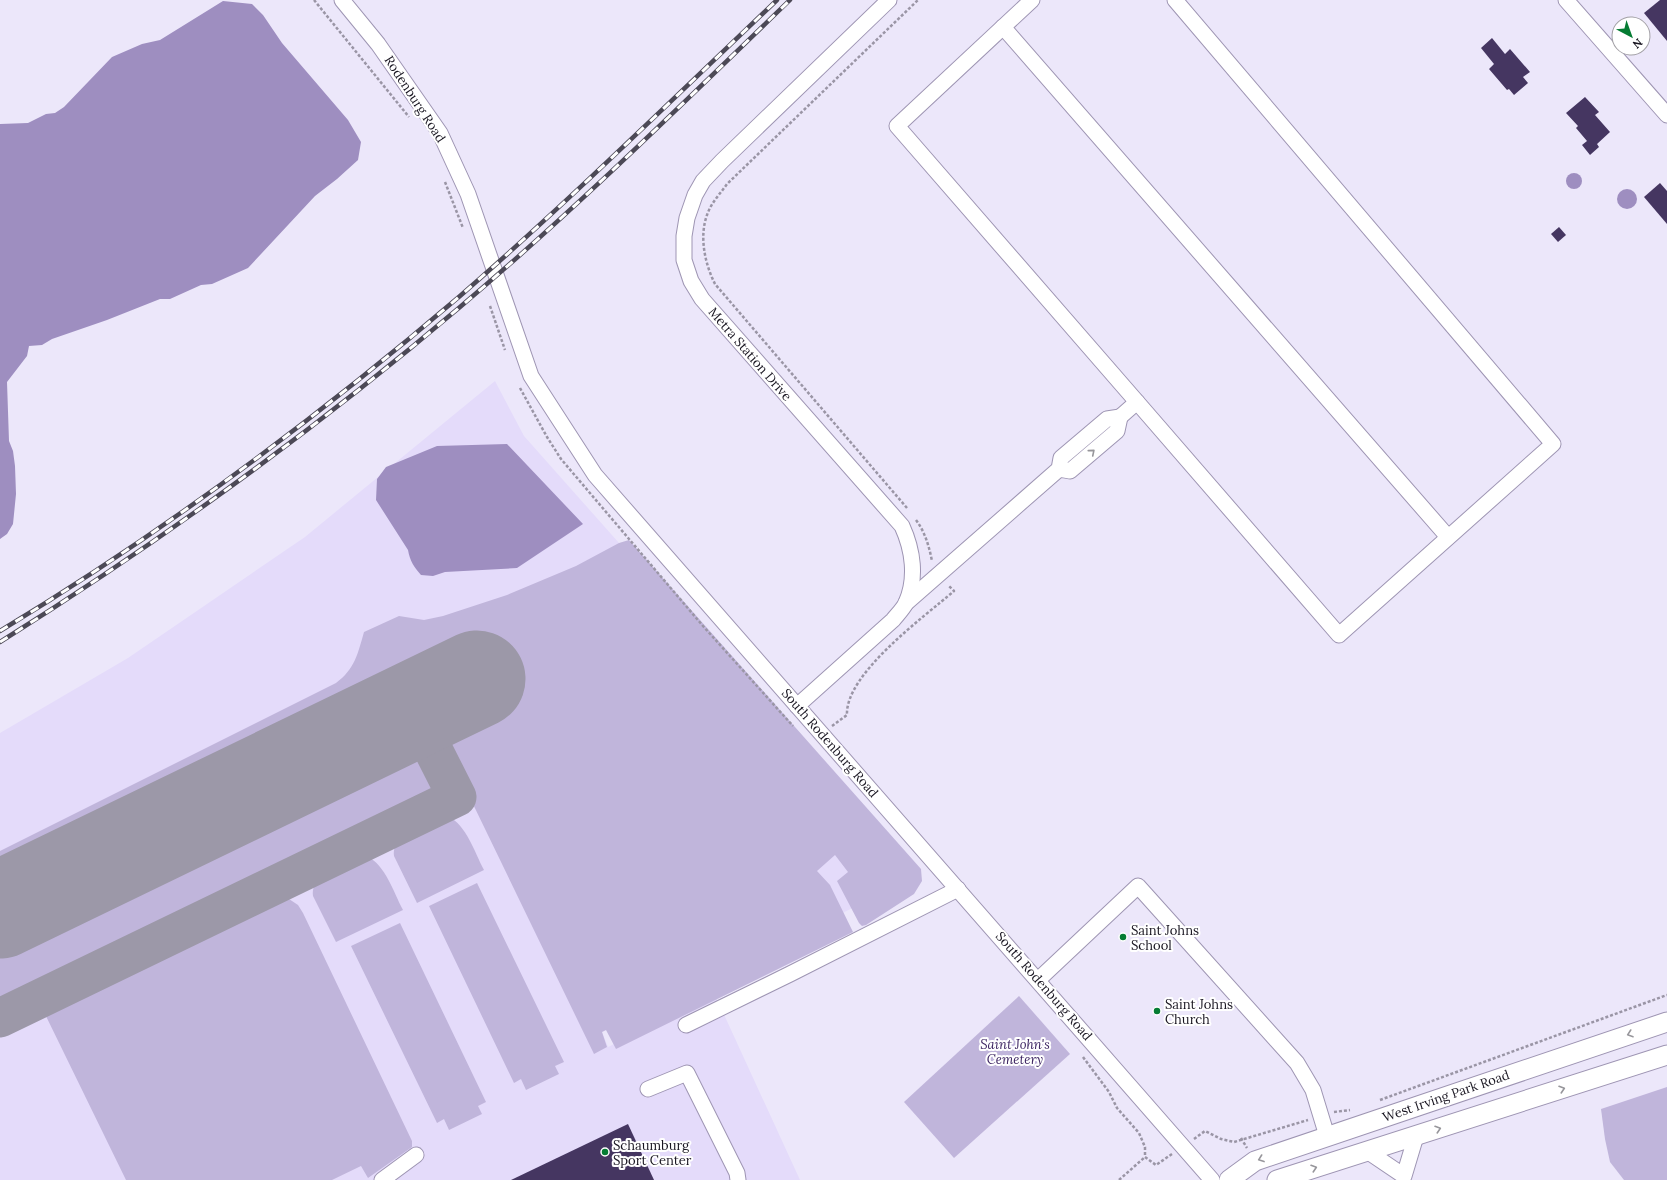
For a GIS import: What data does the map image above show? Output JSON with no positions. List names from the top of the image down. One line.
{"streets":{"main road":["West Irving Park Road"],"street":["Rodenburg Road","Metra Station Drive","South Rodenburg Road"]},"crossings":[["Rodenburg Road","South Rodenburg Road"],["Metra Station Drive","South Rodenburg Road"]],"parks":["Saint John's Cemetery"],"places":["Saint Johns School","Saint Johns Church","Schaumburg Sport Center"],"north":"bottom right"}
